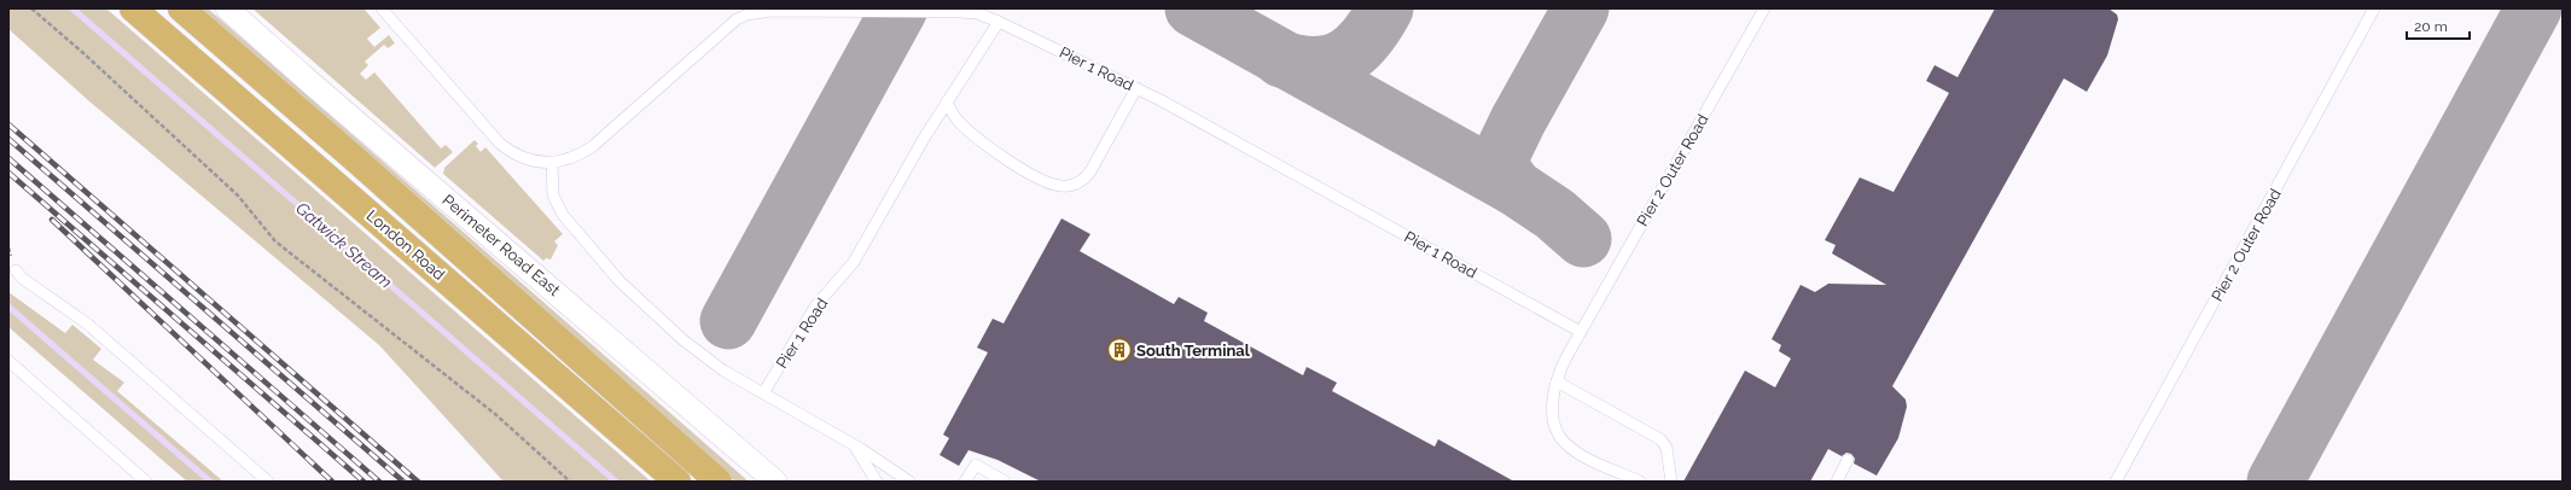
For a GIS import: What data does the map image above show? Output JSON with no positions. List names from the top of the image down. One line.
{"streets":{"main road":["London Road"],"street":["Perimeter Road East"],"lane":["Pier 1 Road","Pier 2 Outer Road"]},"crossings":[["Pier 1 Road","Pier 2 Outer Road"]],"water":["Gatwick Stream"],"places":{"building":["South Terminal"]},"scale_bar":"20 m"}
